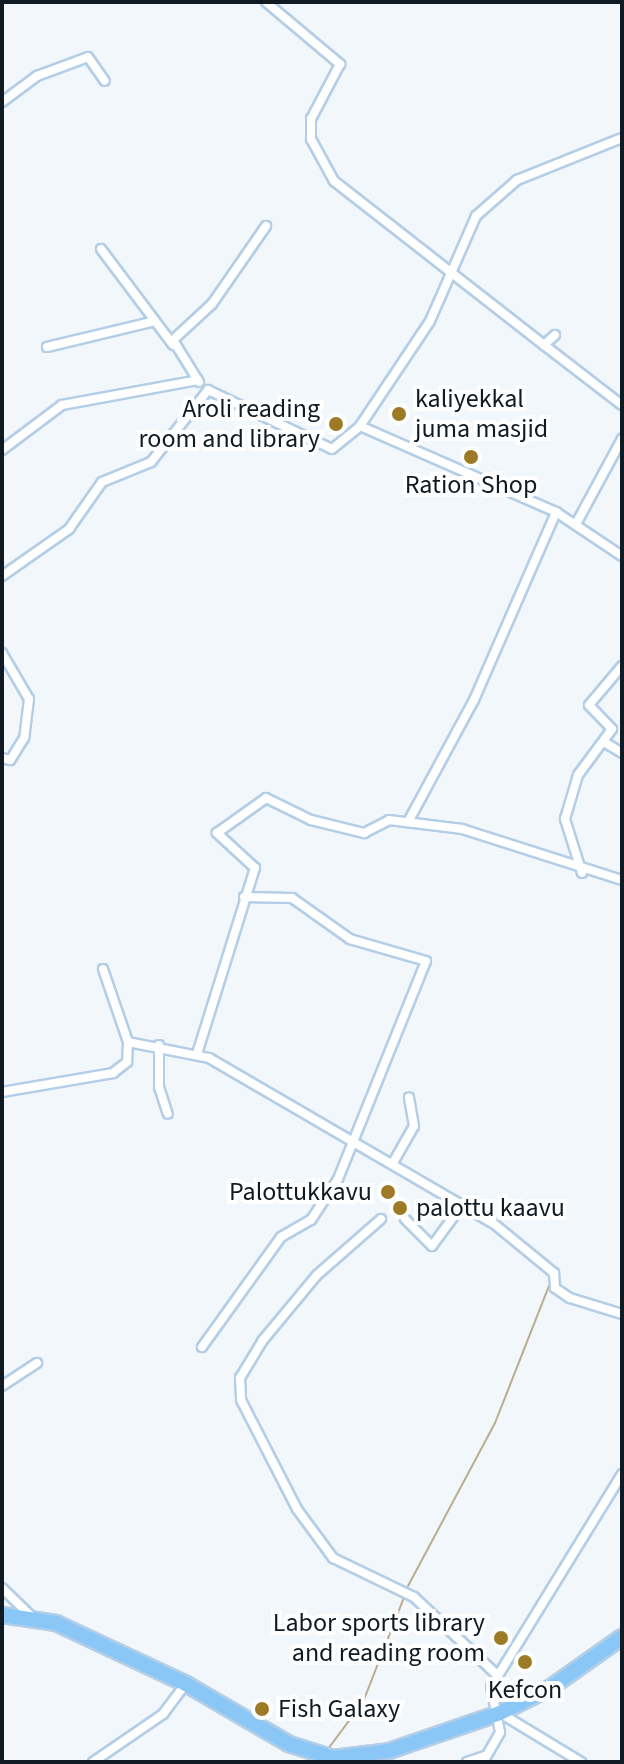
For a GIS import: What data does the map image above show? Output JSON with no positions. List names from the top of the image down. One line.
{"places":["kaliyekkal juma masjid","Aroli reading room and library","Ration Shop","Palottukkavu","palottu kaavu","Labor sports library and reading room","Kefcon","Fish Galaxy"]}
